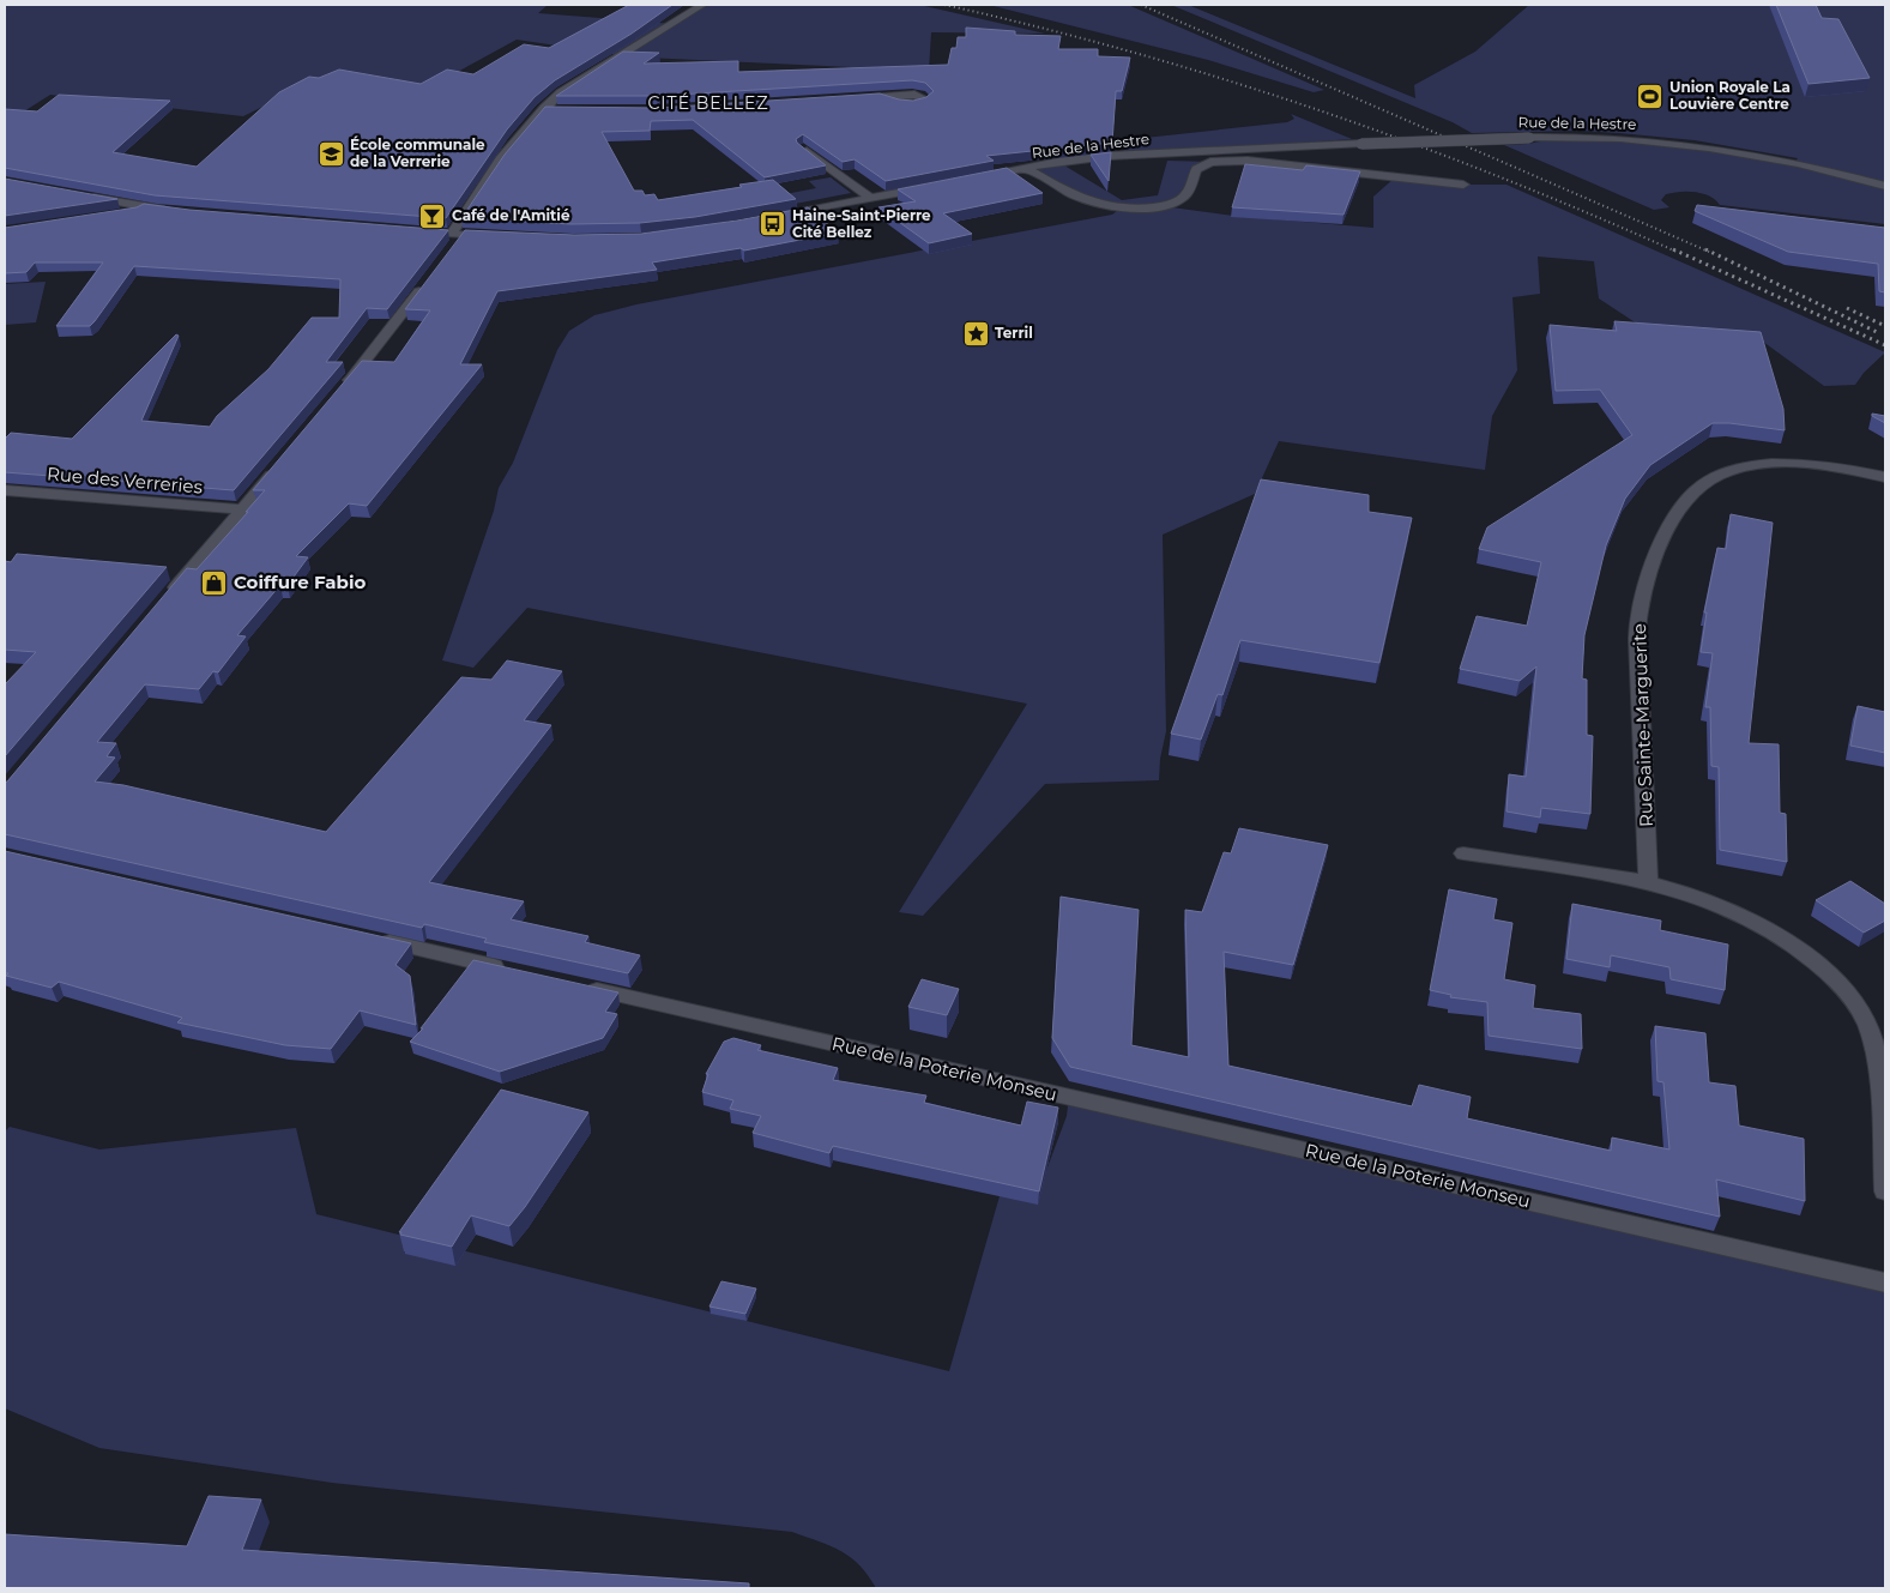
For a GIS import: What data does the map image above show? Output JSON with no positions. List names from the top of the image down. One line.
{"streets":{"street":["Rue de la Hestre","Rue des Verreries","Rue Sainte-Marguerite","Rue de la Poterie Monseu"]},"districts":["CITÉ BELLEZ"],"places":{"sports":["Union Royale La Louvière Centre"],"school or university":["École communale de la Verrerie"],"bar":["Café de l'Amitié"],"bus stop":["Haine-Saint-Pierre Cité Bellez"],"place":["Terril"],"shop":["Coiffure Fabio"]}}
